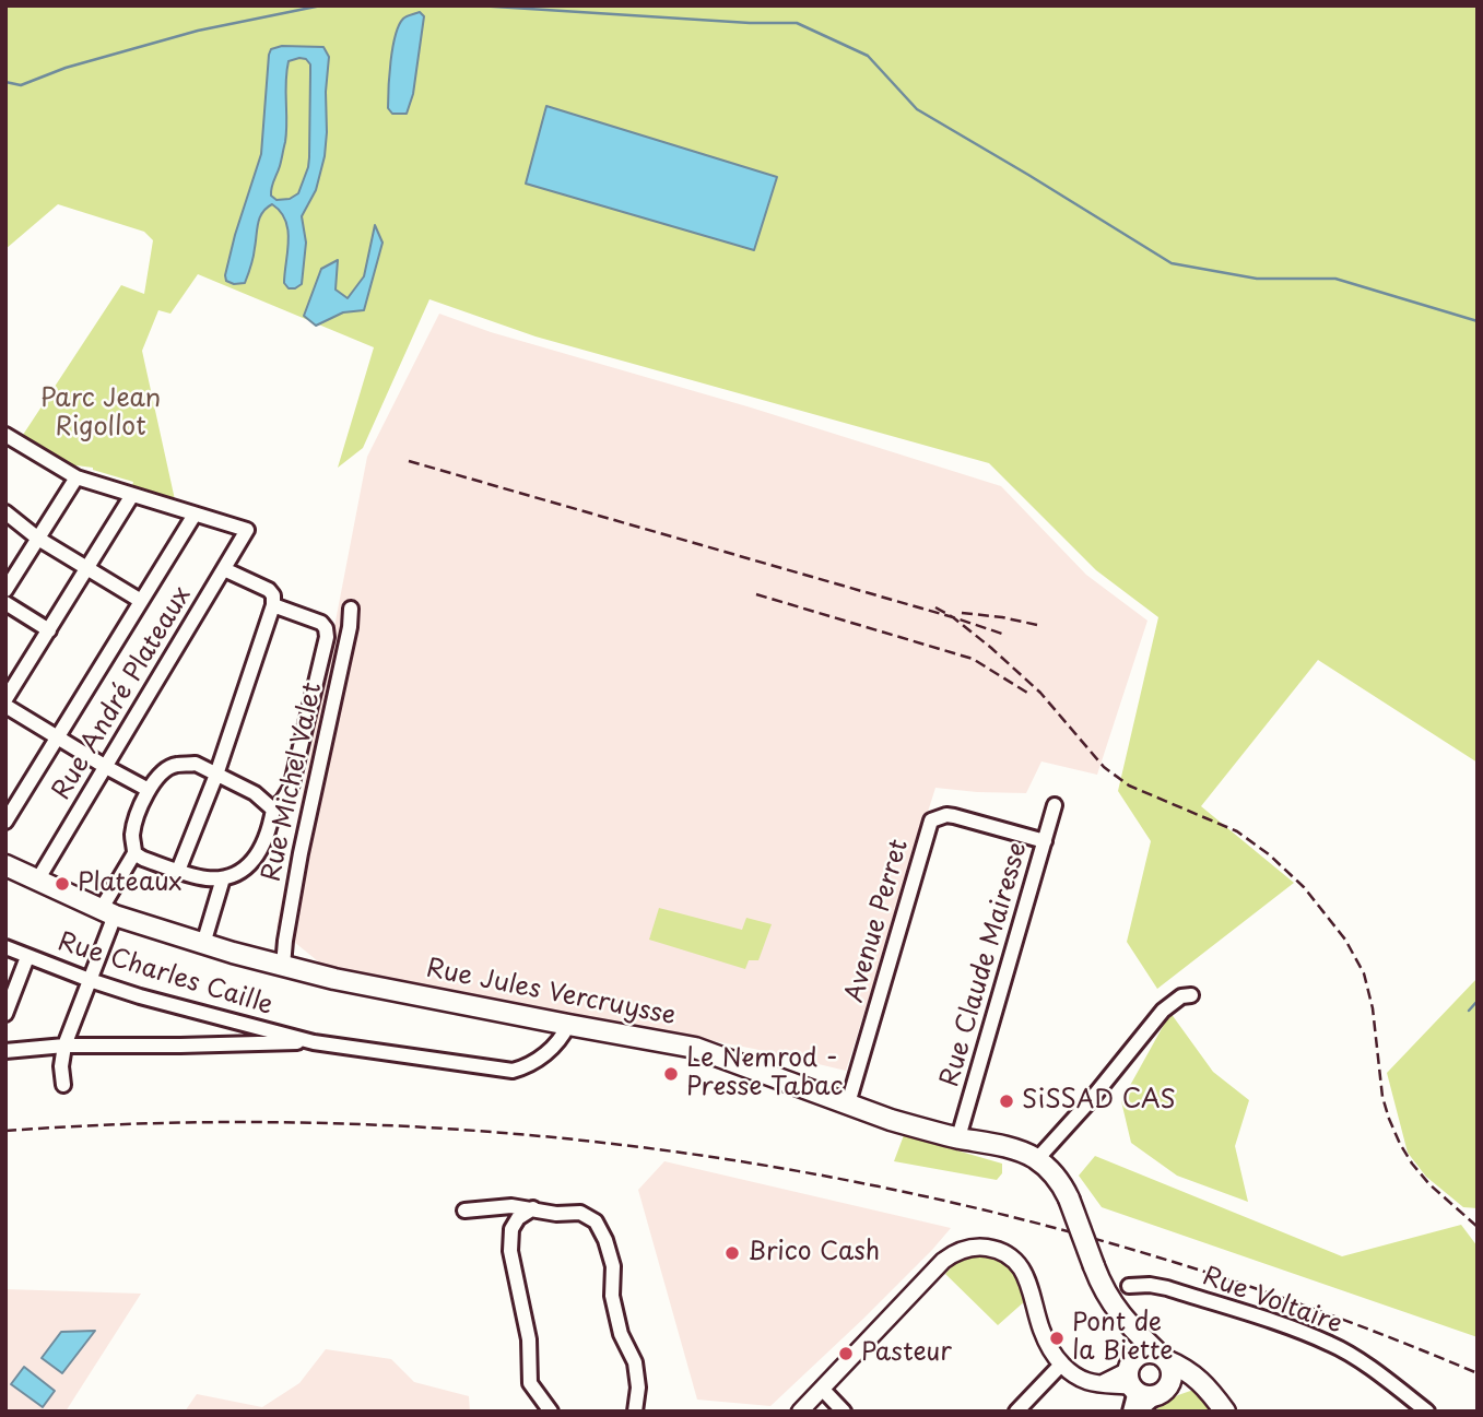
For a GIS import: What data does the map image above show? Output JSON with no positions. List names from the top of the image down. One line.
{"streets":{"main road":["Rue Jules Vercruysse"],"street":["Rue André Plateaux","Rue Michel Valet","Avenue Perret","Rue Claude Mairesse","Rue Charles Caille","Rue Voltaire"]},"crossings":[["Rue André Plateaux","Rue Jules Vercruysse"],["Rue Michel Valet","Rue Jules Vercruysse"],["Avenue Perret","Rue Claude Mairesse"],["Avenue Perret","Rue Jules Vercruysse"],["Rue Claude Mairesse","Rue Jules Vercruysse"]],"parks":["Parc Jean Rigollot"],"places":["Plateaux","Le Nemrod - Presse Tabac","SiSSAD CAS","Brico Cash","Pont de la Biette","Pasteur"]}
